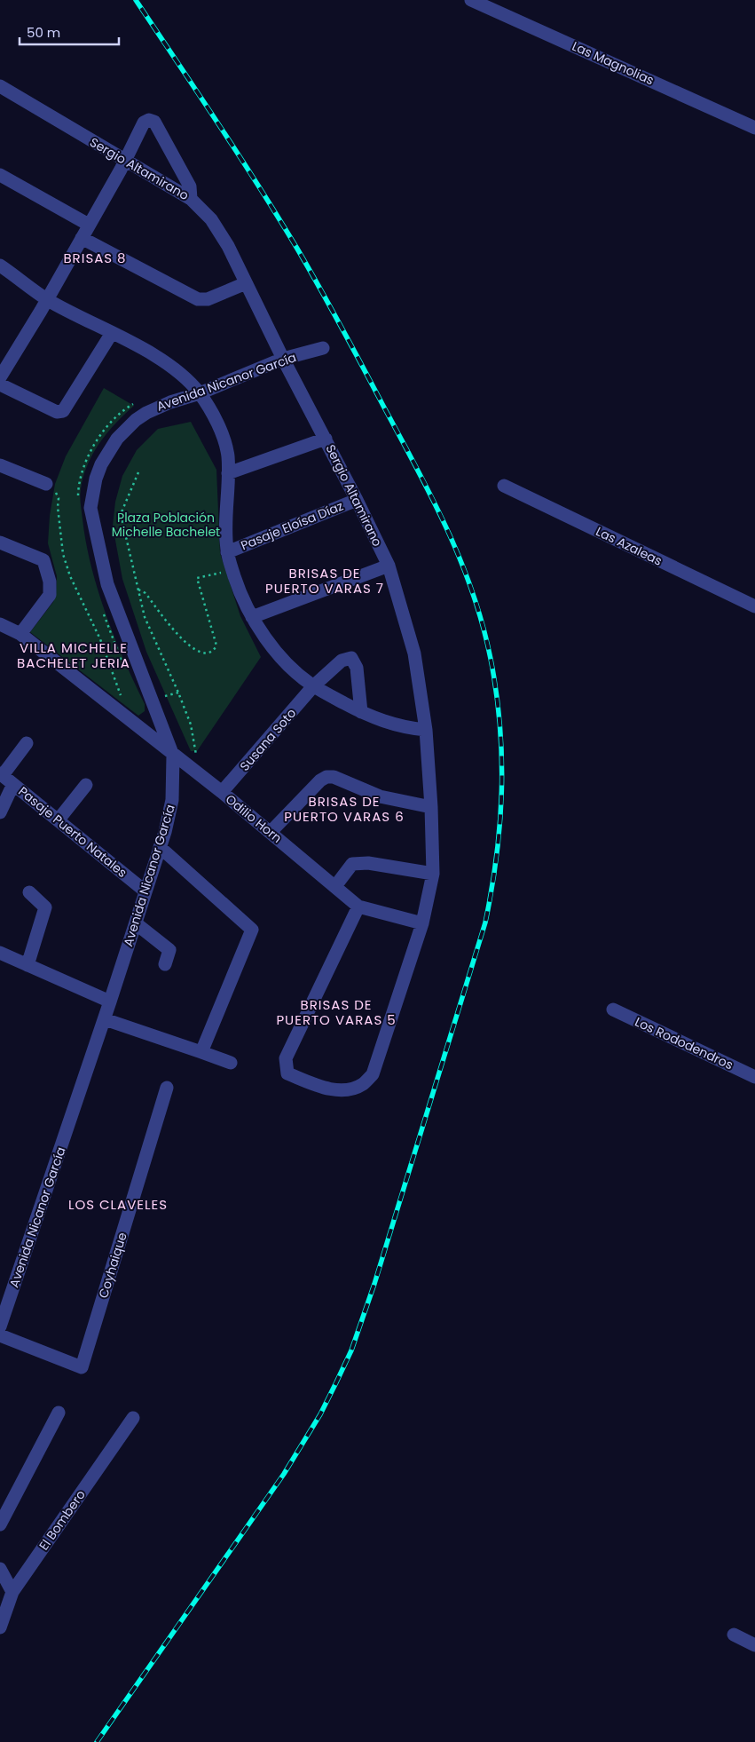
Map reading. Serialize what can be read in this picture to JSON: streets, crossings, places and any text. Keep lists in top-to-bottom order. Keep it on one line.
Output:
{"streets":{"street":["Las Magnolias","Sergio Altamirano","Avenida Nicanor García","Pasaje Eloísa Díaz","Las Azaleas","Susana Soto","Odilio Horn","Pasaje Puerto Natales","Los Rododendros","Coyhaique","El Bombero"]},"crossings":[["Sergio Altamirano","Avenida Nicanor García"],["Sergio Altamirano","Pasaje Eloísa Díaz"],["Sergio Altamirano","Odilio Horn"],["Avenida Nicanor García","Odilio Horn"],["Avenida Nicanor García","Pasaje Puerto Natales"],["Susana Soto","Odilio Horn"]],"districts":["BRISAS 8","BRISAS DE PUERTO VARAS 7","VILLA MICHELLE BACHELET JERIA","BRISAS DE PUERTO VARAS 6","BRISAS DE PUERTO VARAS 5","LOS CLAVELES"],"parks":["Plaza Población Michelle Bachelet"],"scale_bar":"50 m"}
